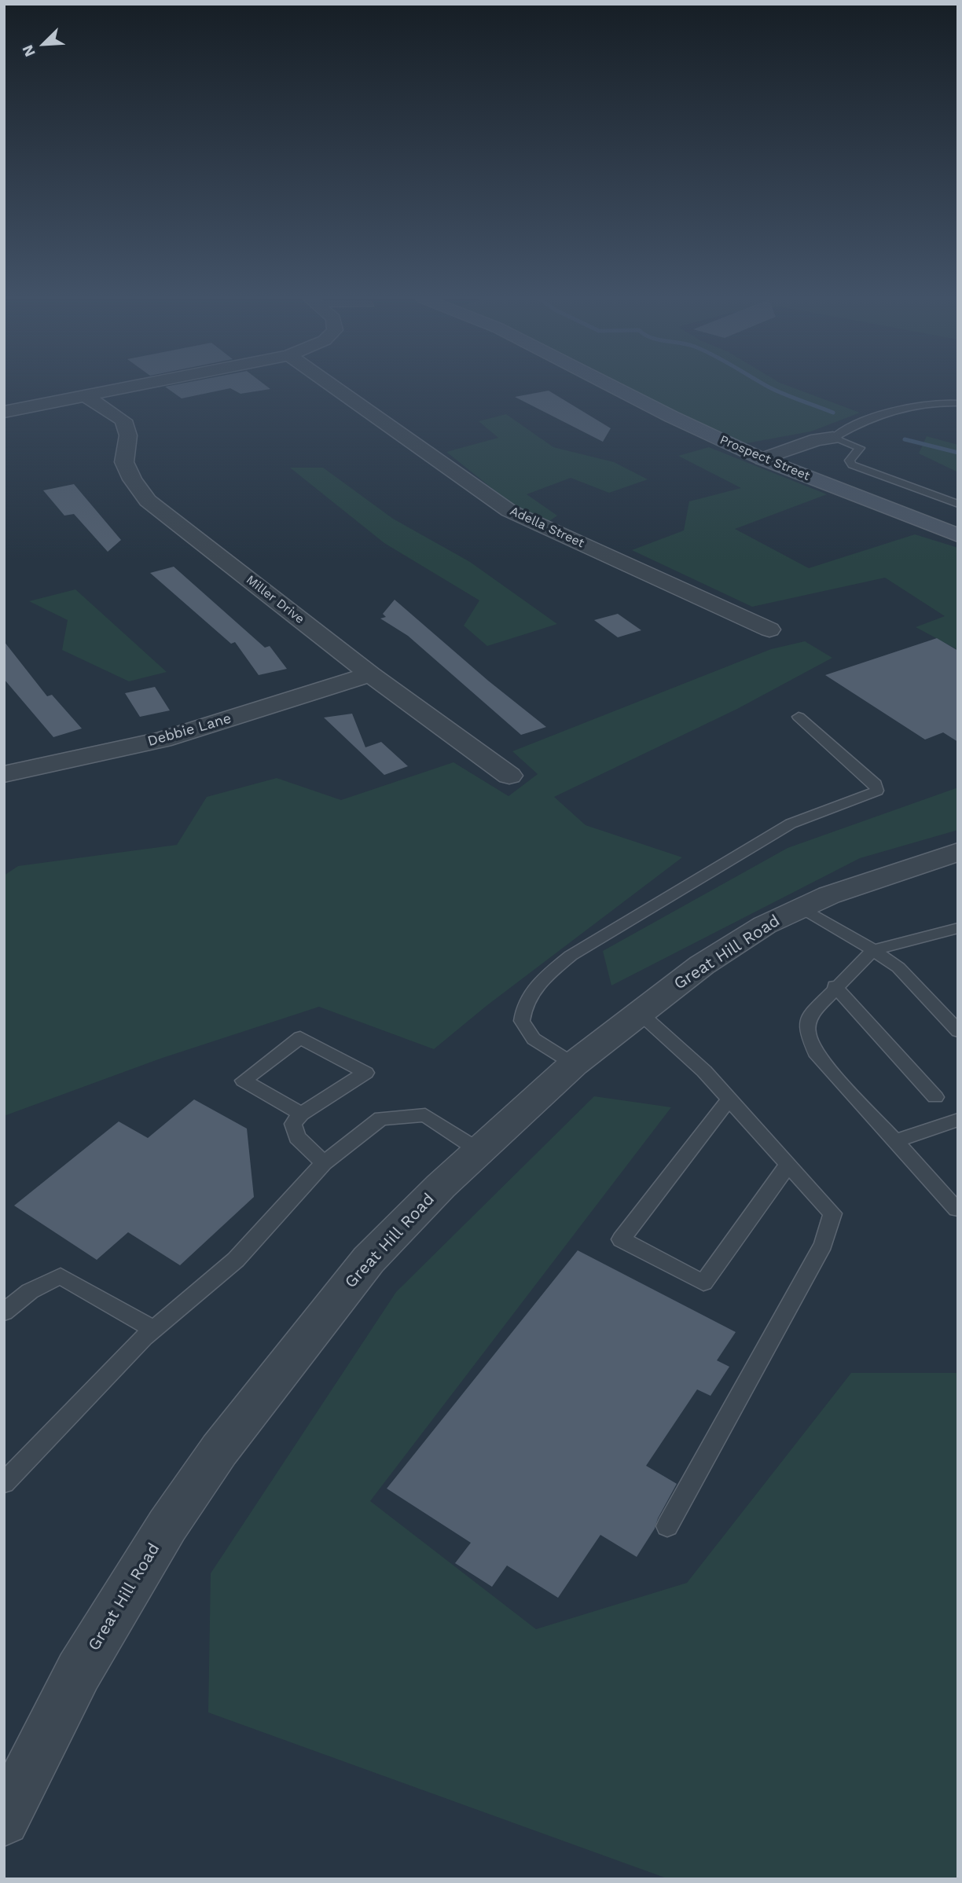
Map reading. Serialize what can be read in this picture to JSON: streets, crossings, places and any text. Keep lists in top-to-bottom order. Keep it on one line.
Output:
{"streets":{"main road":["Prospect Street"],"street":["Adella Street","Miller Drive","Debbie Lane","Great Hill Road"]},"crossings":[["Miller Drive","Debbie Lane"]],"north":"bottom left"}
